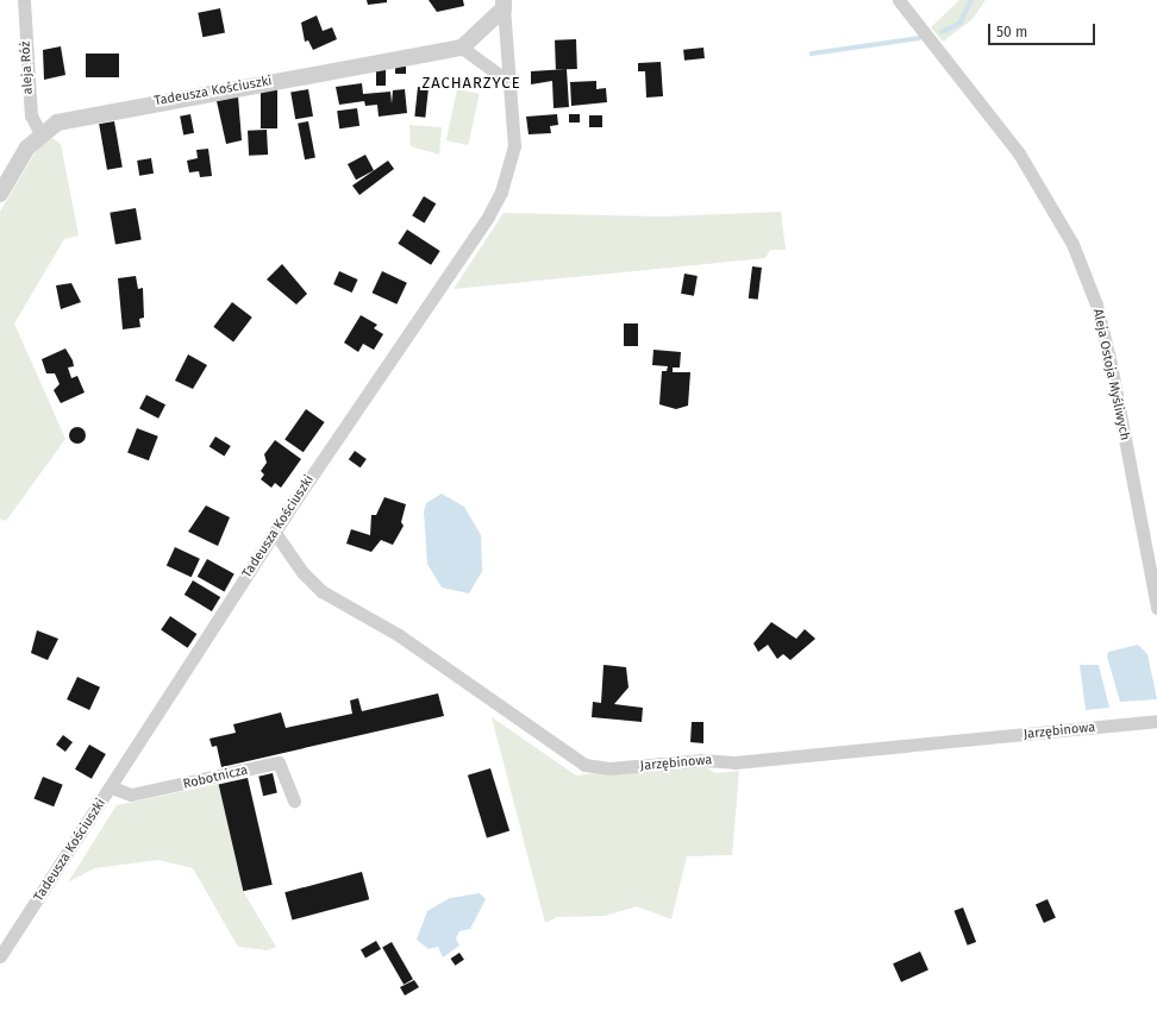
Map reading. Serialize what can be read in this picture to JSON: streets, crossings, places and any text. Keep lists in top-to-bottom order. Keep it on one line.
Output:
{"streets":{"street":["aleja Róż","Tadeusza Kościuszki","Aleja Ostoja Myśliwych","Jarzębinowa","Robotnicza"]},"crossings":[["aleja Róż","Tadeusza Kościuszki"],["Tadeusza Kościuszki","Jarzębinowa"],["Tadeusza Kościuszki","Robotnicza"]],"districts":["ZACHARZYCE"],"scale_bar":"50 m"}
